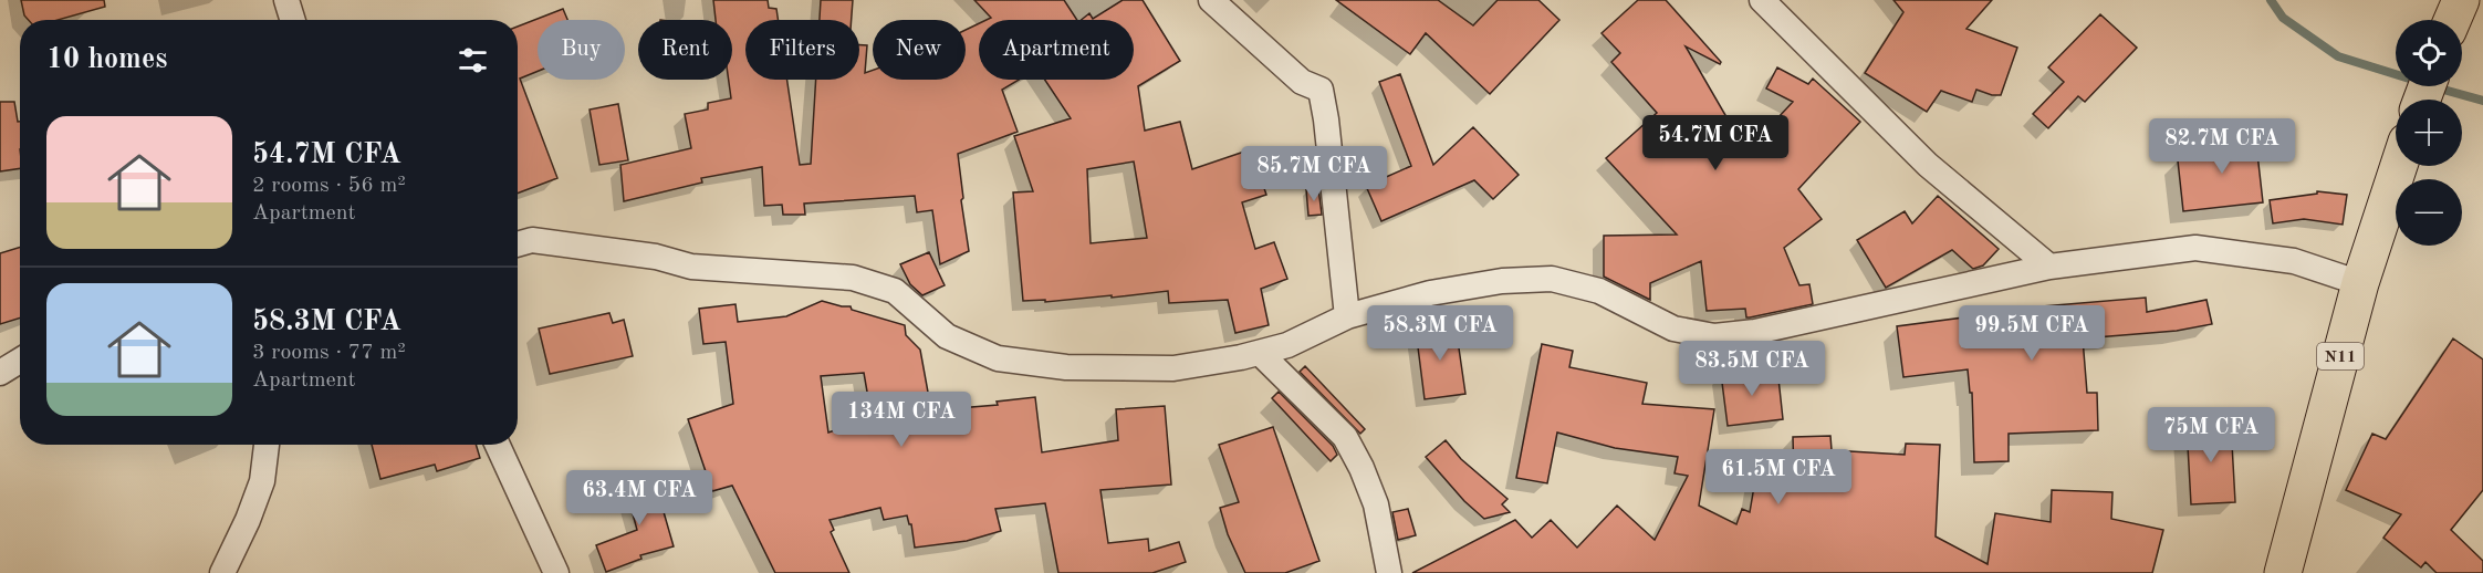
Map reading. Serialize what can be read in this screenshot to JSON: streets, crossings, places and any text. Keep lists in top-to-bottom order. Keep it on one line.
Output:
{"streets":{"highway":["N11"]},"page":{"map_buttons":["+","−"],"chip":["Buy","Rent","Filters","New","Apartment"],"heading":"10 homes","list":[{"name":"54.7M CFA","note":"2 rooms · 56 m² · Apartment"},{"name":"58.3M CFA","note":"3 rooms · 77 m² · Apartment"}],"price":["54.7M CFA","82.7M CFA","85.7M CFA","58.3M CFA","99.5M CFA","83.5M CFA","134M CFA","75M CFA","61.5M CFA","63.4M CFA"]}}
